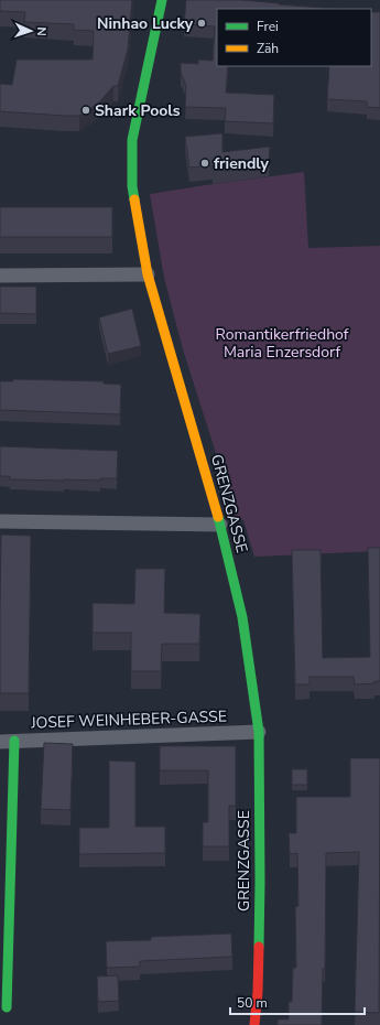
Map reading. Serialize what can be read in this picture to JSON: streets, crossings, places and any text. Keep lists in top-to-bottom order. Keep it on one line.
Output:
{"streets":{"street":["GRENZGASSE","JOSEF WEINHEBER-GASSE"]},"crossings":[["GRENZGASSE","JOSEF WEINHEBER-GASSE"]],"parks":["Romantikerfriedhof Maria Enzersdorf"],"places":["Ninhao Lucky","Shark Pools","friendly"],"legend":["Frei","Zäh"],"scale_bar":"50 m","north":"right"}
